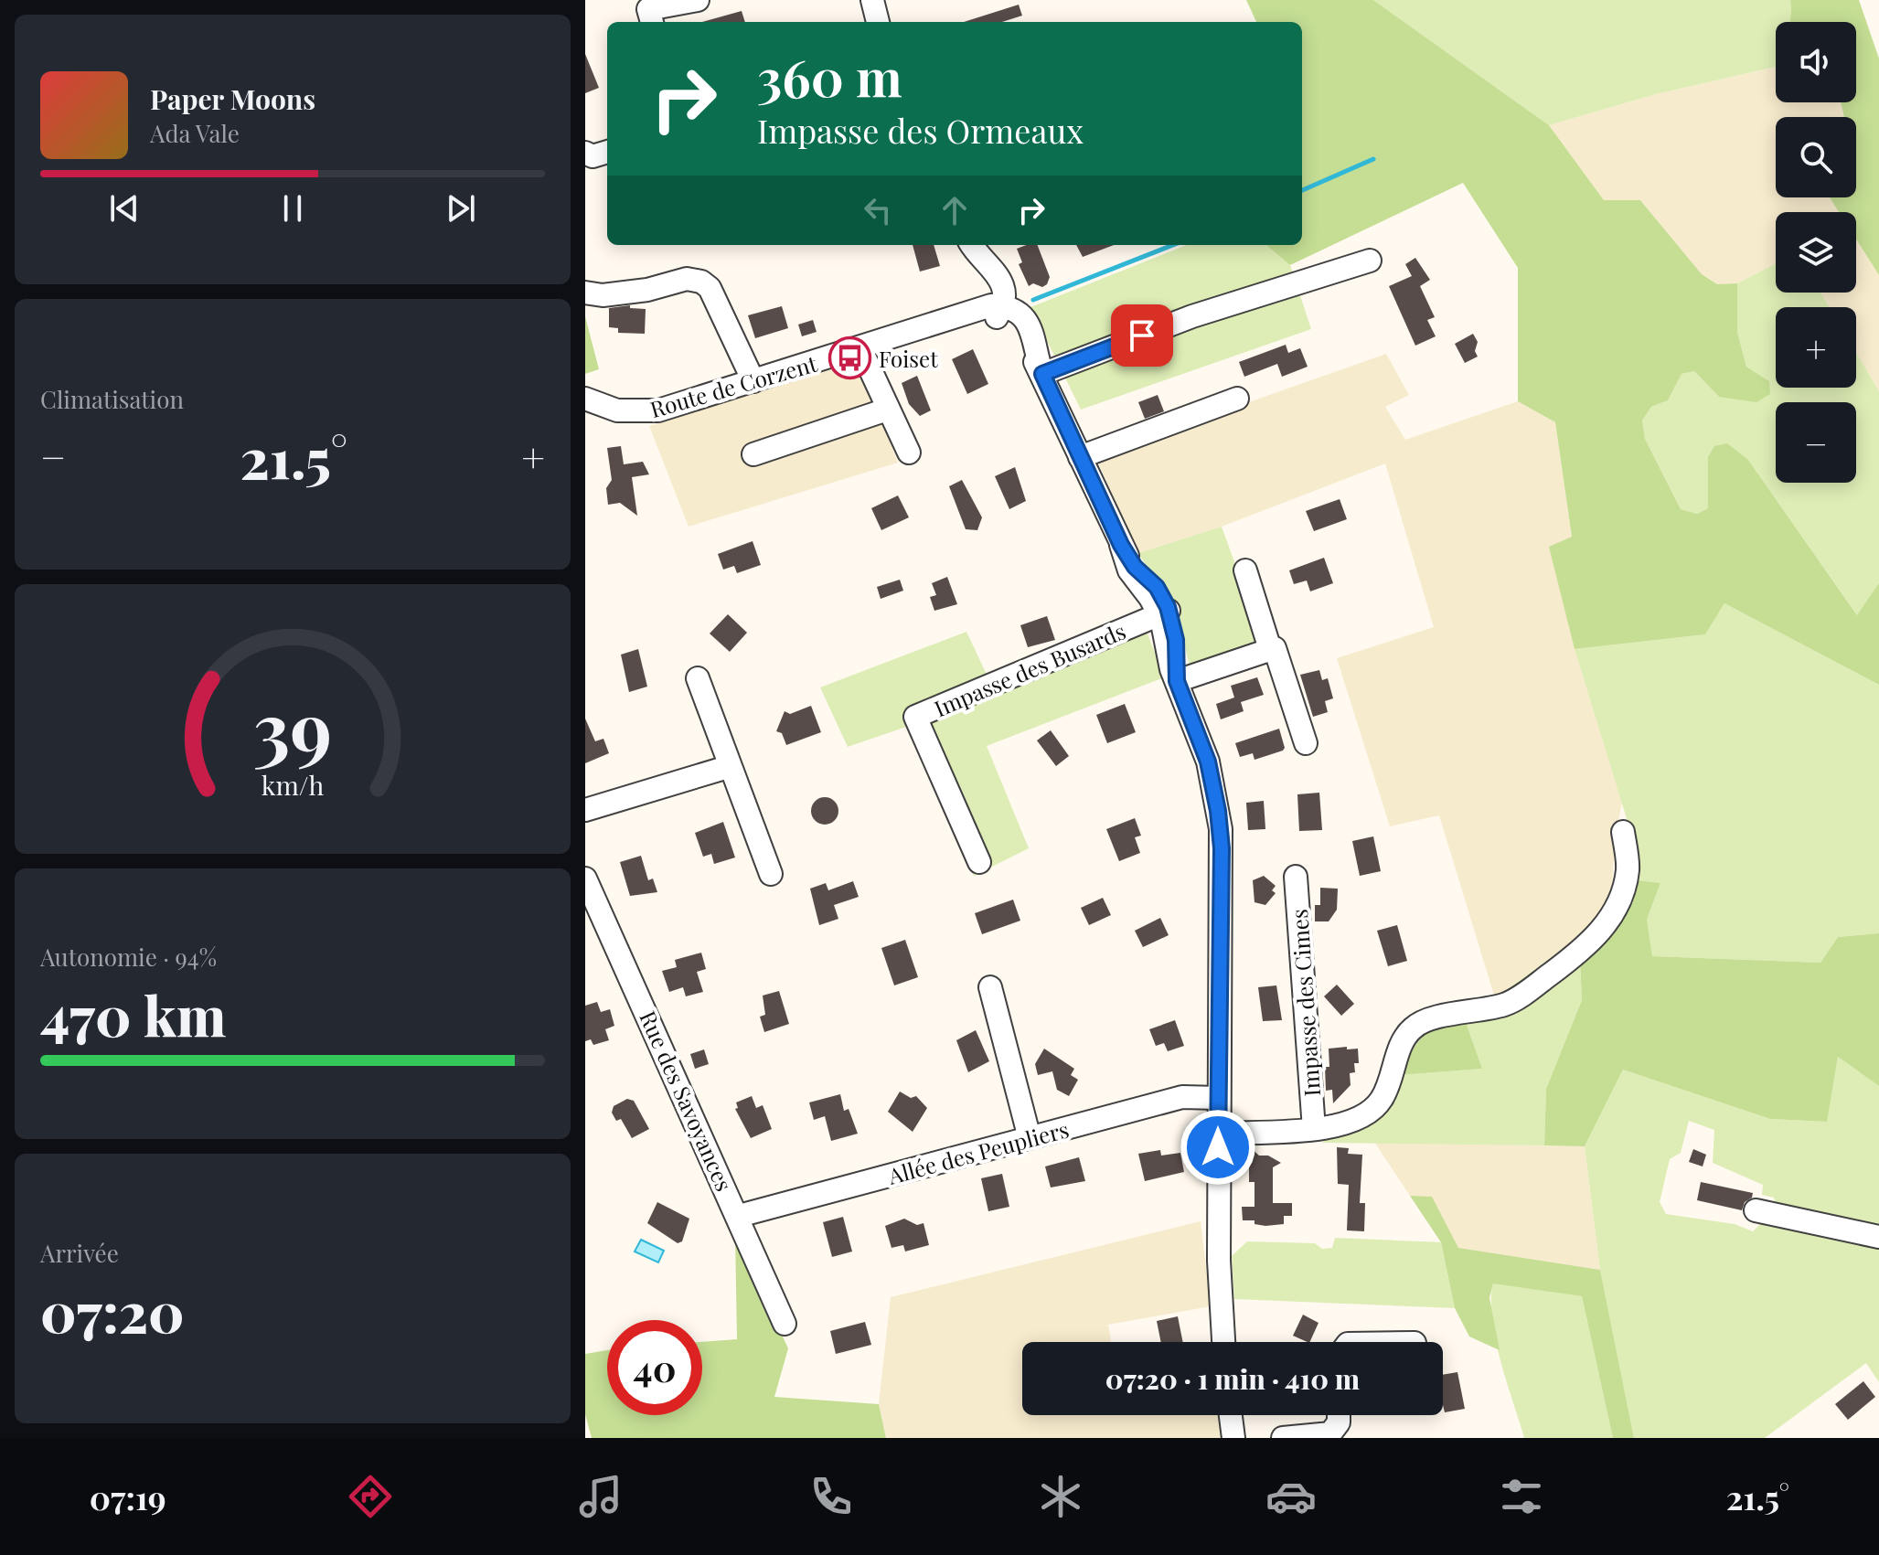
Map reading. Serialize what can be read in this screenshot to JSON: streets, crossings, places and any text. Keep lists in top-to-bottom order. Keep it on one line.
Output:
{"streets":{"street":["Route de Corzent","Impasse des Busards","Impasse des Cimes","Rue des Savoyances","Allée des Peupliers"]},"crossings":[["Rue des Savoyances","Allée des Peupliers"]],"places":{"bus stop":["Foiset"]},"page":{"map_buttons":["+","−"],"turn":["360 m","Impasse des Ormeaux"],"song":["Paper Moons","Ada Vale"],"tile":["Climatisation",["Autonomie · 94%","470 km"],["Arrivée","07:20"]],"heat":["−","21.5°","+"],"limit":"40","trip":"07:20 · 1 min · 410 m","tabs":["07:19","21.5°"],"gauge":["39","km/h"]}}
